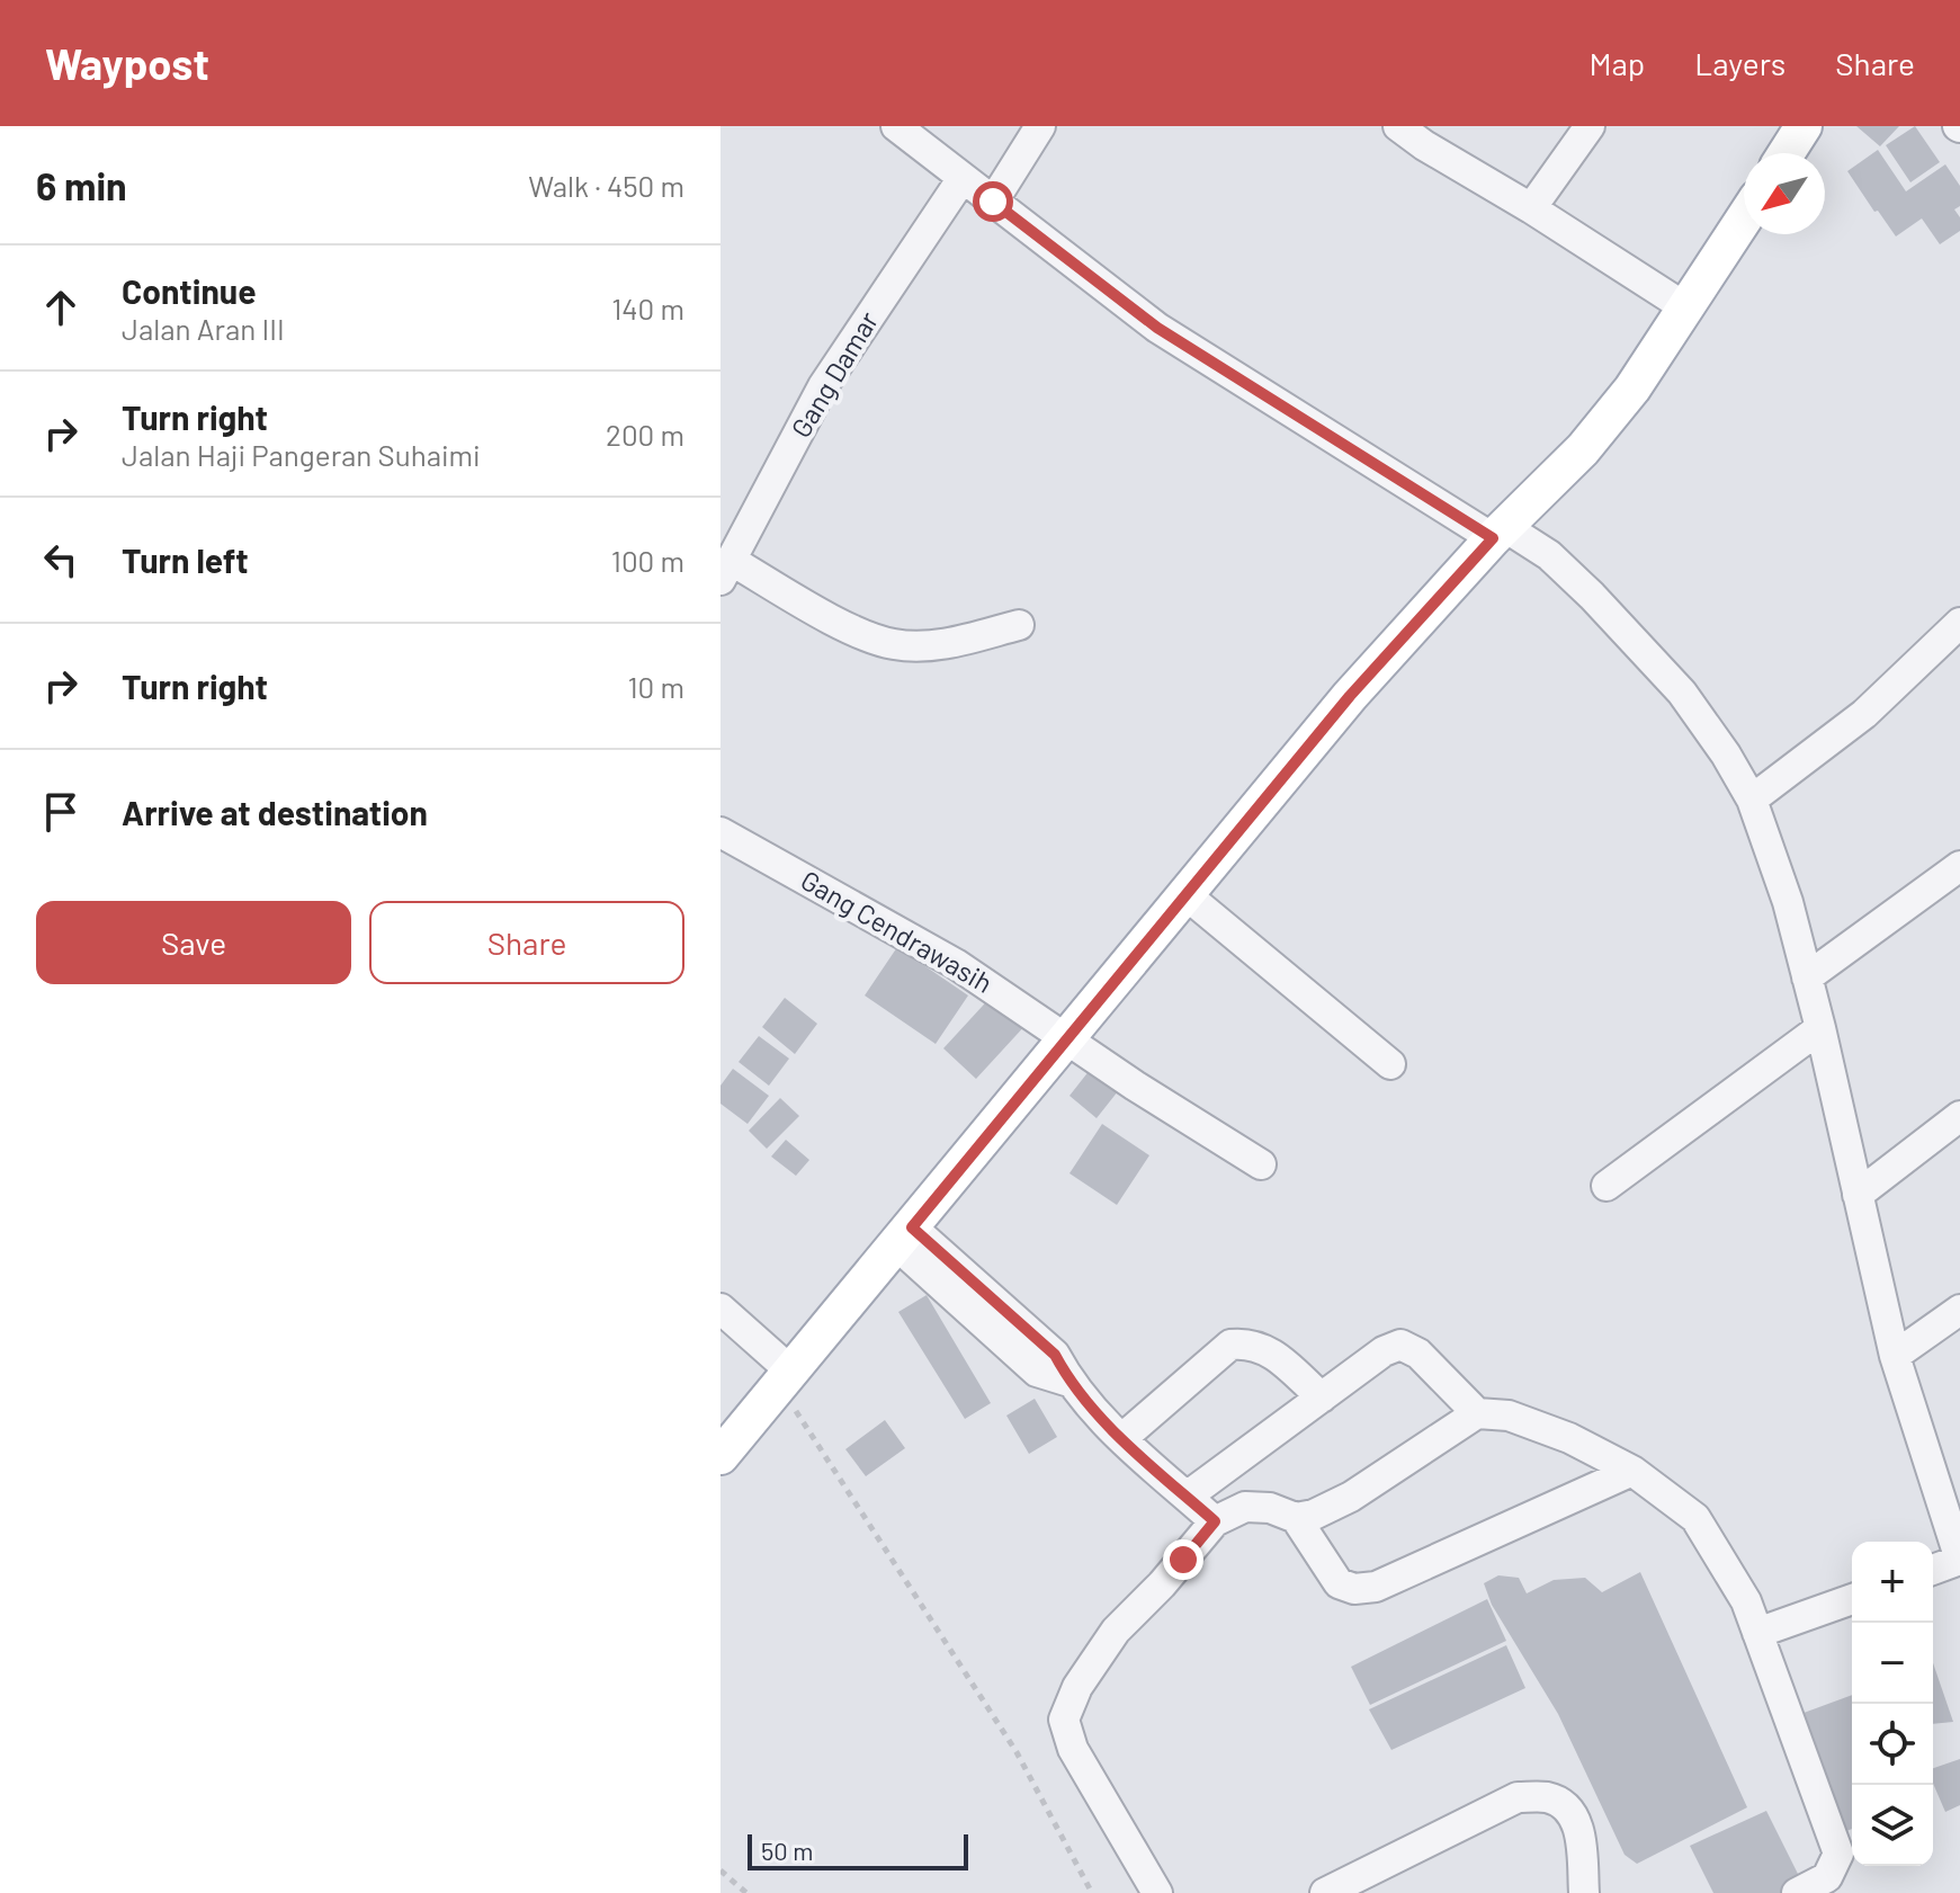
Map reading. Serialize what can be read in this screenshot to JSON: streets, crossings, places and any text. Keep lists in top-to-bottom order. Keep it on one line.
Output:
{"streets":{"street":["Gang Damar","Gang Cendrawasih"]},"scale_bar":"50 m","north":"bottom left","page":{"header":"Waypost","nav":["Map","Layers","Share"],"heading":["6 min","Walk · 450 m"],"list":[["Continue","Jalan Aran III","140 m"],["Turn right","Jalan Haji Pangeran Suhaimi","200 m"],["Turn left","100 m"],["Turn right","10 m"],"Arrive at destination"],"buttons":["Save","Share"],"map_buttons":["+","−"],"scale":"50 m"}}
